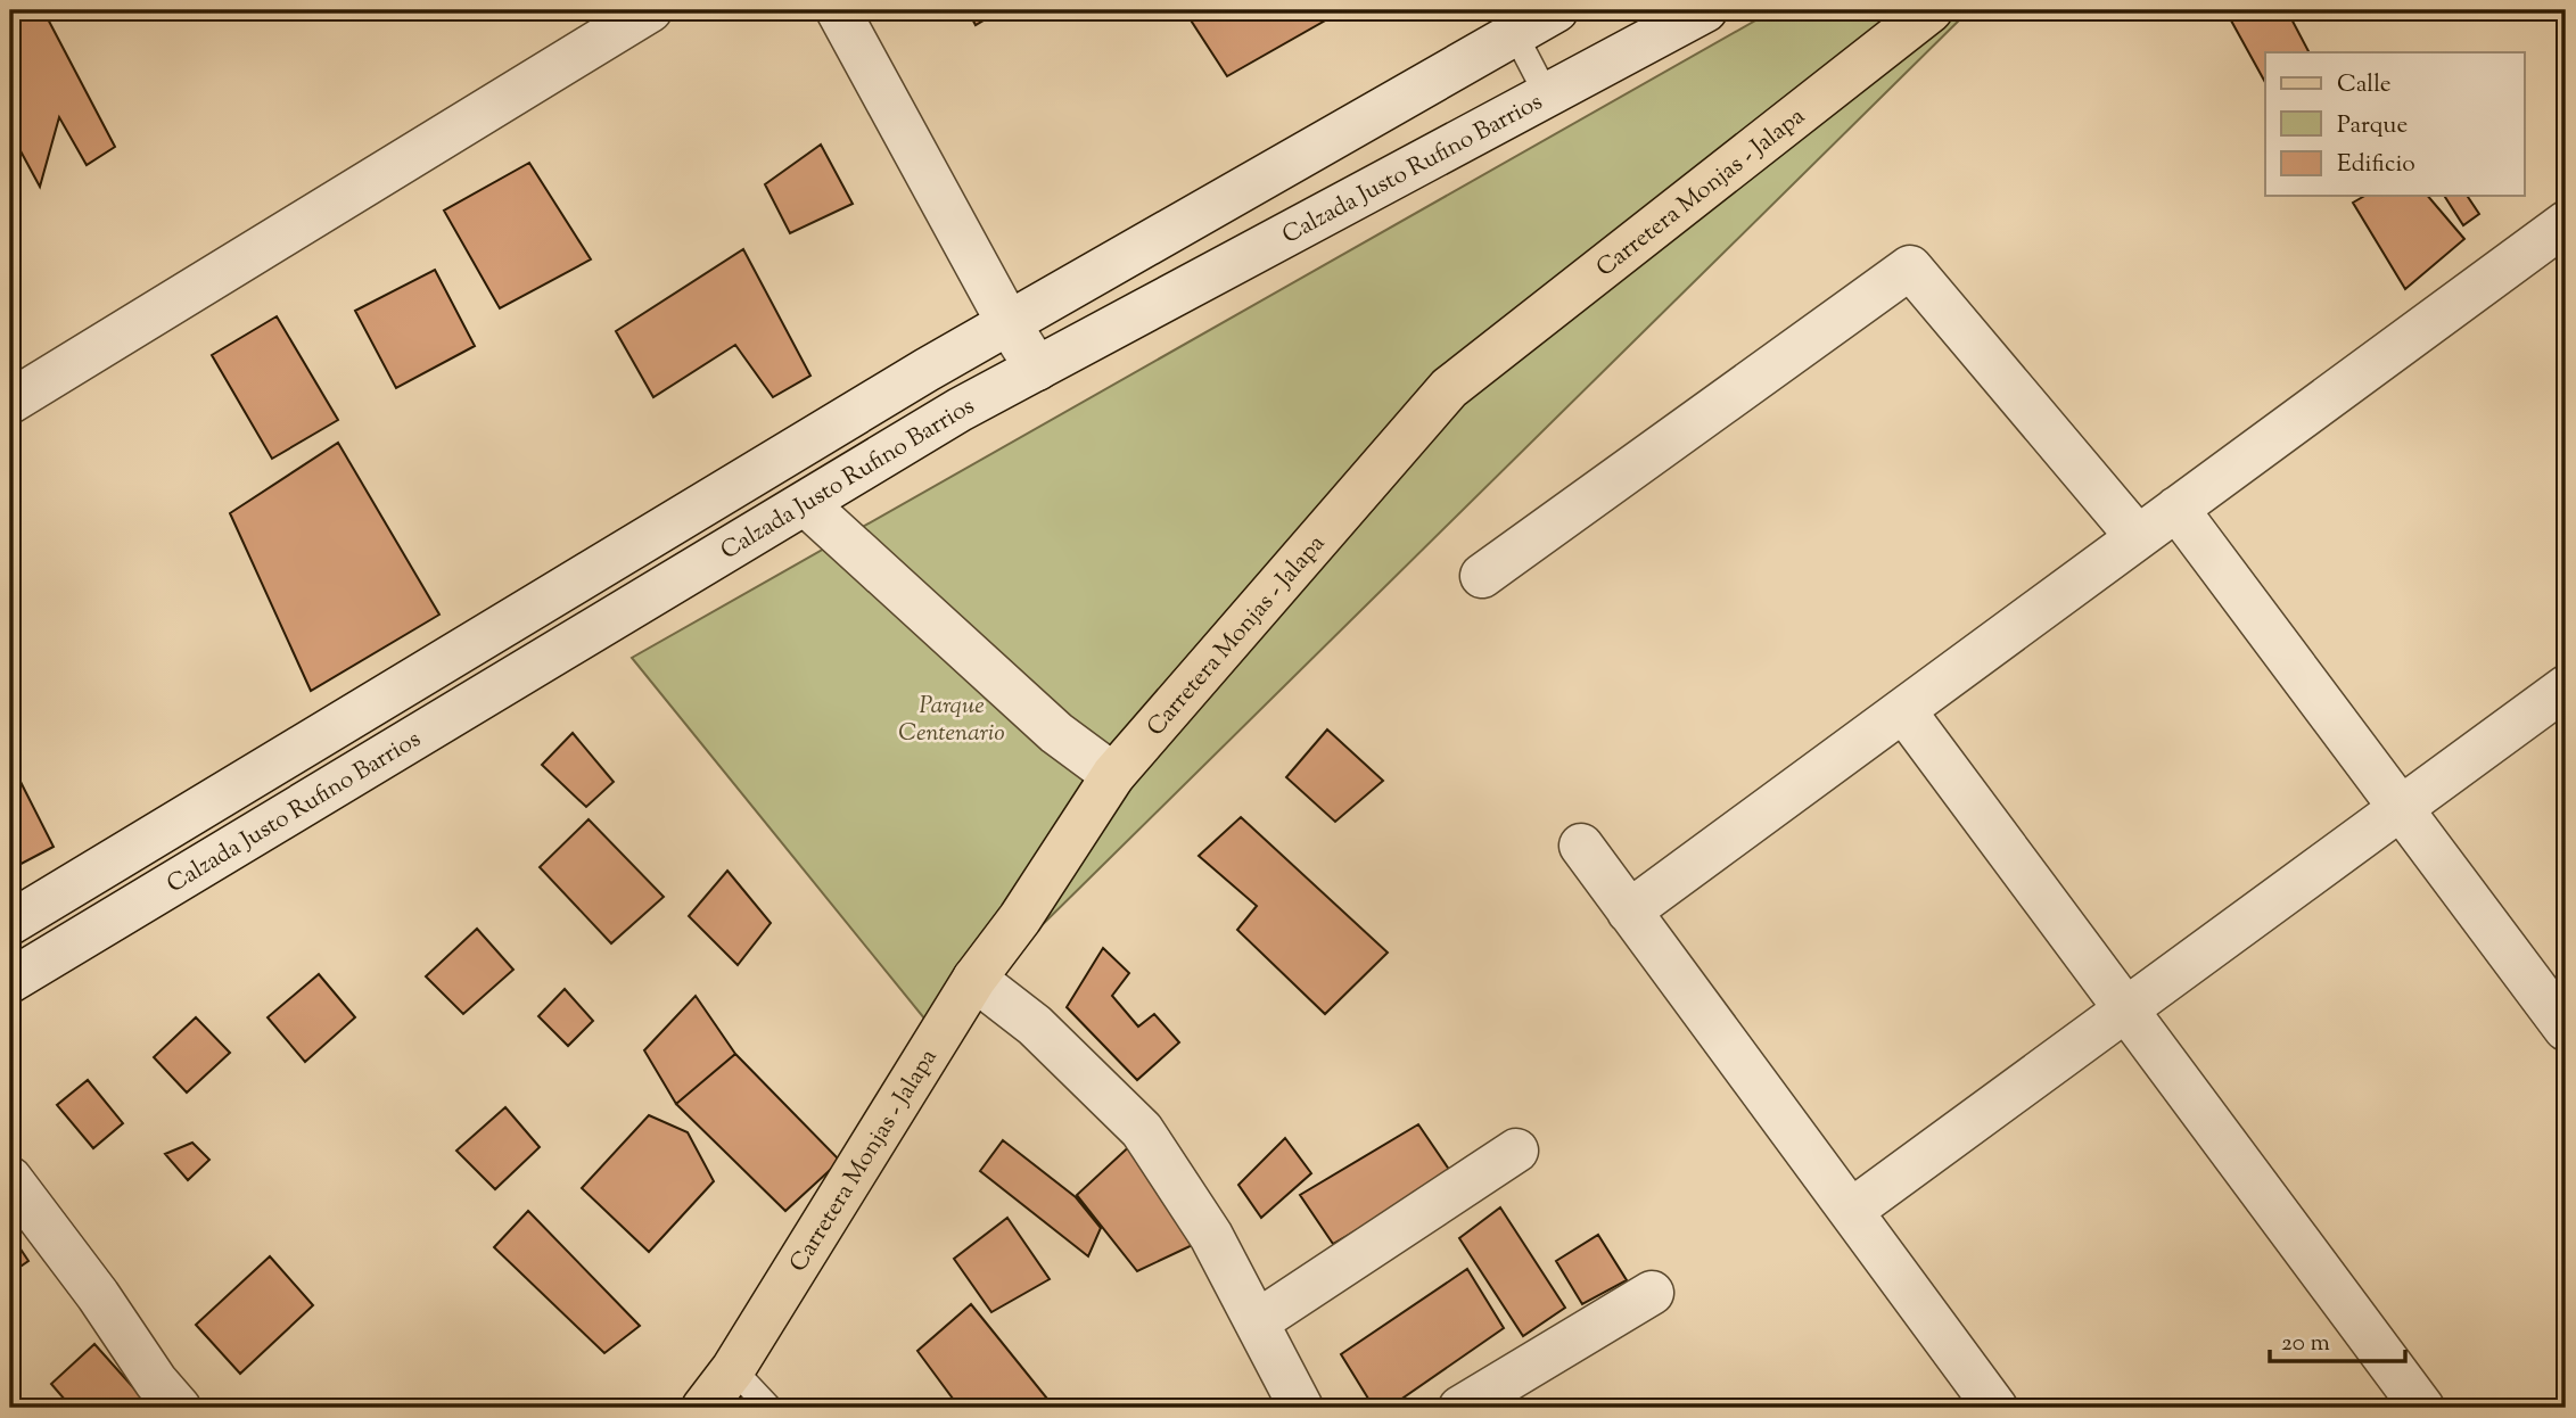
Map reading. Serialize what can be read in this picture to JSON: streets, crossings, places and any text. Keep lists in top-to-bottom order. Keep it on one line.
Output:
{"streets":{"main road":["Carretera Monjas - Jalapa"],"street":["Calzada Justo Rufino Barrios"]},"parks":["Parque Centenario"],"legend":["Calle","Parque","Edificio"],"scale_bar":"20 m"}
